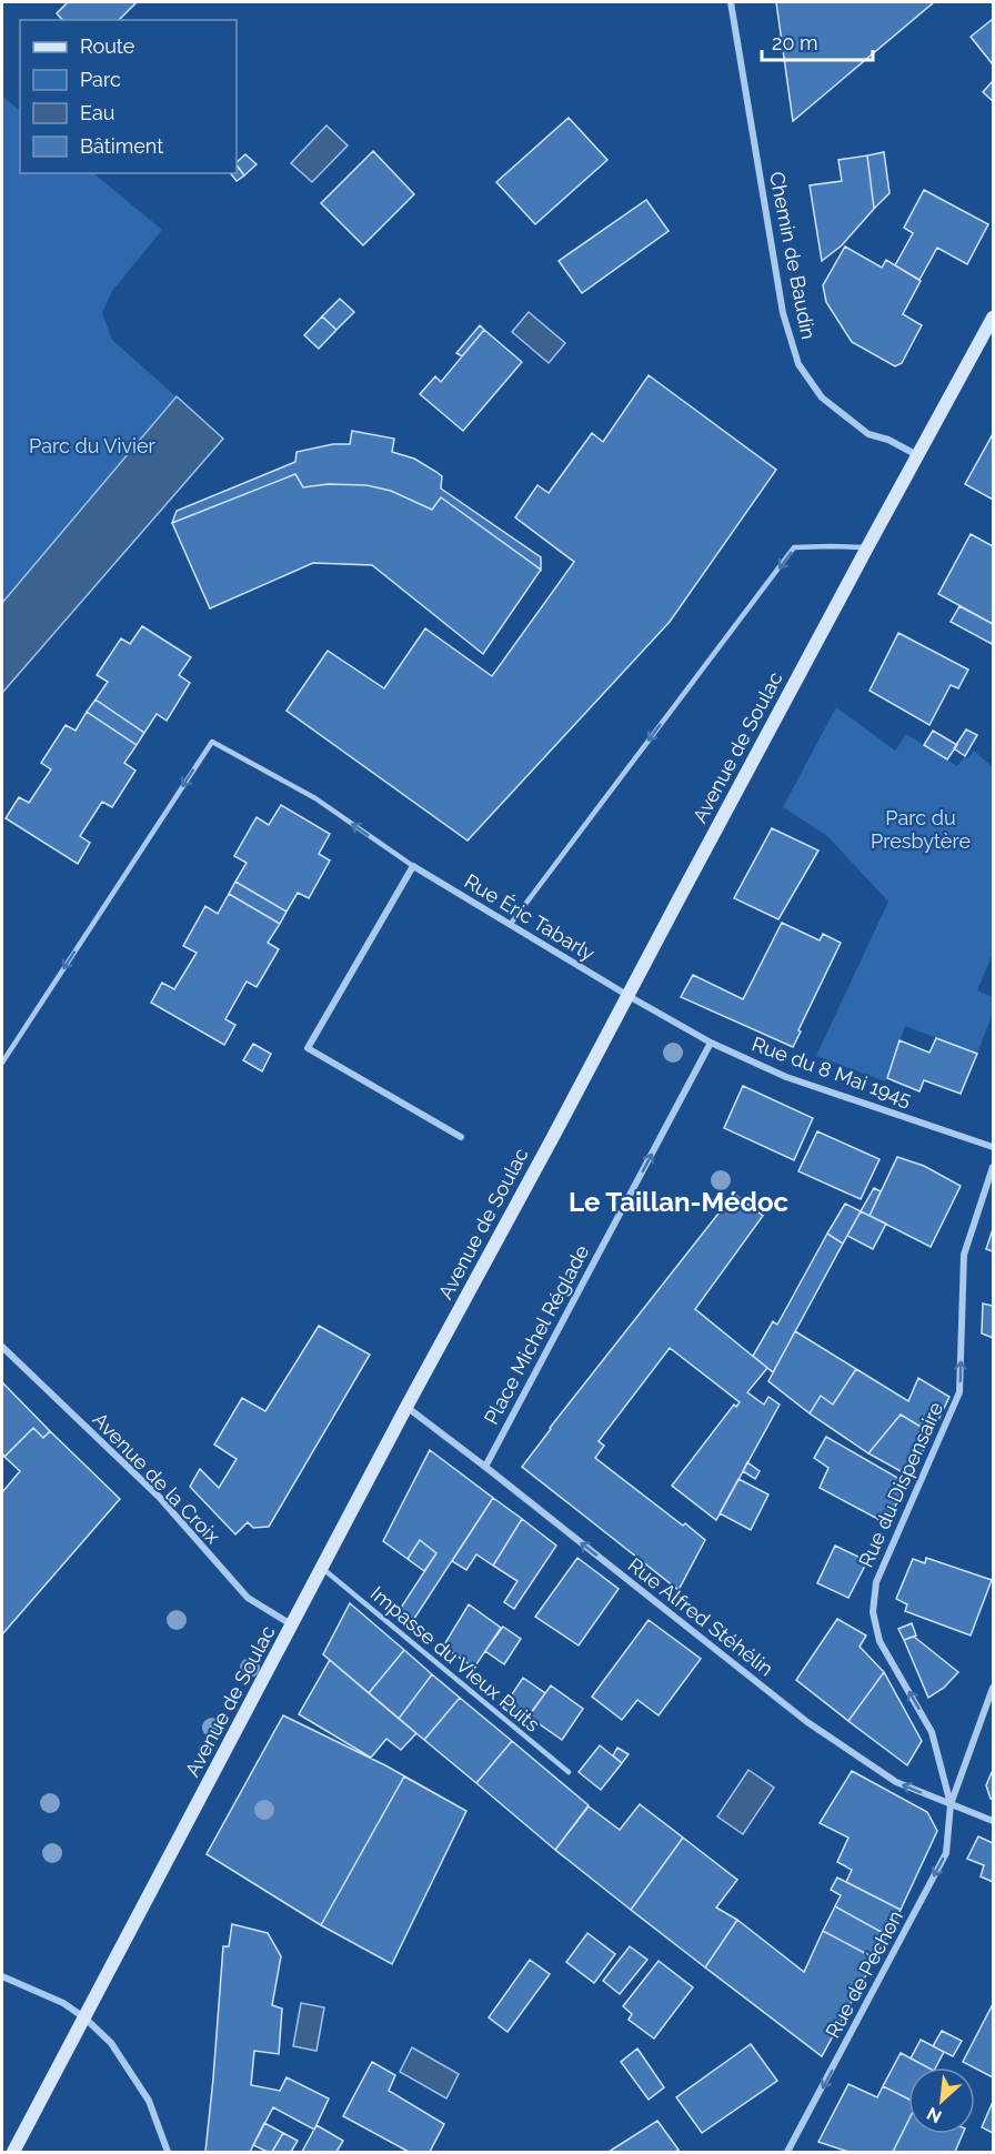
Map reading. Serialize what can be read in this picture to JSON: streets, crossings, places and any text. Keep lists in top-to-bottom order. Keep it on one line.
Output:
{"streets":{"main road":["Avenue de Soulac"],"street":["Chemin de Baudin","Rue Éric Tabarly","Rue du 8 Mai 1945","Place Michel Réglade","Avenue de la Croix","Rue du Dispensaire","Rue Alfred Stéhélin","Rue de Péchon"],"lane":["Impasse du Vieux Puits"]},"crossings":[["Chemin de Baudin","Avenue de Soulac"],["Avenue de Soulac","Rue Éric Tabarly"],["Avenue de Soulac","Rue du 8 Mai 1945"],["Avenue de Soulac","Avenue de la Croix"],["Avenue de Soulac","Rue Alfred Stéhélin"],["Avenue de Soulac","Impasse du Vieux Puits"],["Rue Éric Tabarly","Rue du 8 Mai 1945"],["Rue du 8 Mai 1945","Place Michel Réglade"],["Place Michel Réglade","Rue Alfred Stéhélin"],["Rue du Dispensaire","Rue Alfred Stéhélin"],["Rue du Dispensaire","Rue de Péchon"],["Rue Alfred Stéhélin","Rue de Péchon"]],"one_way":["Place Michel Réglade","Rue du Dispensaire","Rue Alfred Stéhélin","Rue de Péchon"],"districts":["Le Taillan-Médoc"],"parks":["Parc du Vivier","Parc du Presbytère"],"legend":["Route","Parc","Eau","Bâtiment"],"scale_bar":"20 m","north":"bottom left"}
